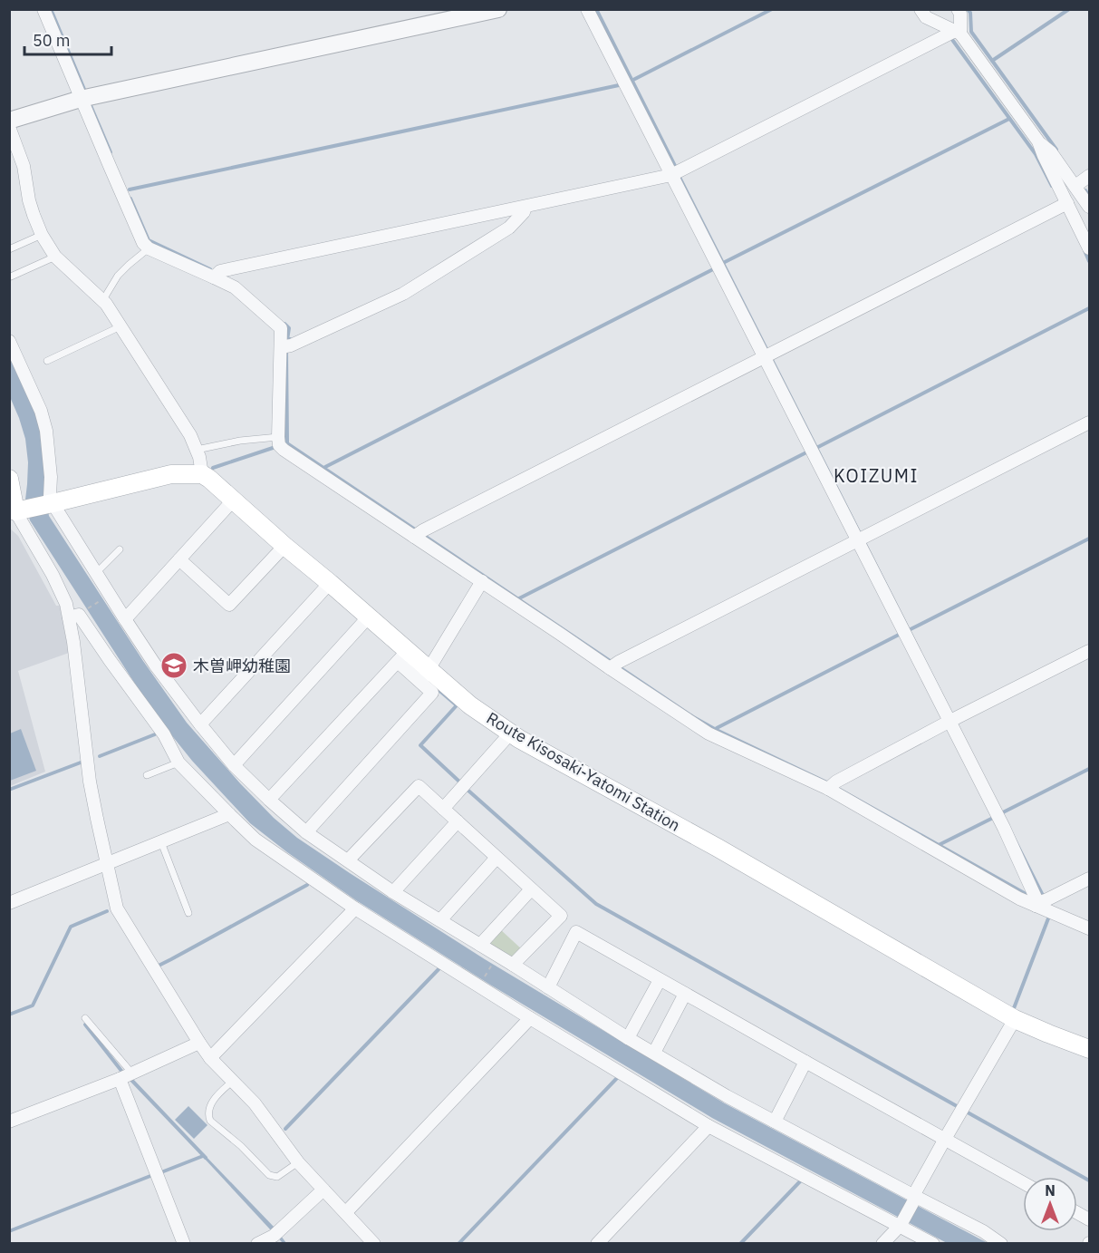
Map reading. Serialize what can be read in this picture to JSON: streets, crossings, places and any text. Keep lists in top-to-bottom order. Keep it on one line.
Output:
{"streets":{"main road":["Route Kisosaki-Yatomi Station"]},"districts":["KOIZUMI"],"places":{"school or university":["木曽岬幼稚園"]},"scale_bar":"50 m","north":"top"}
